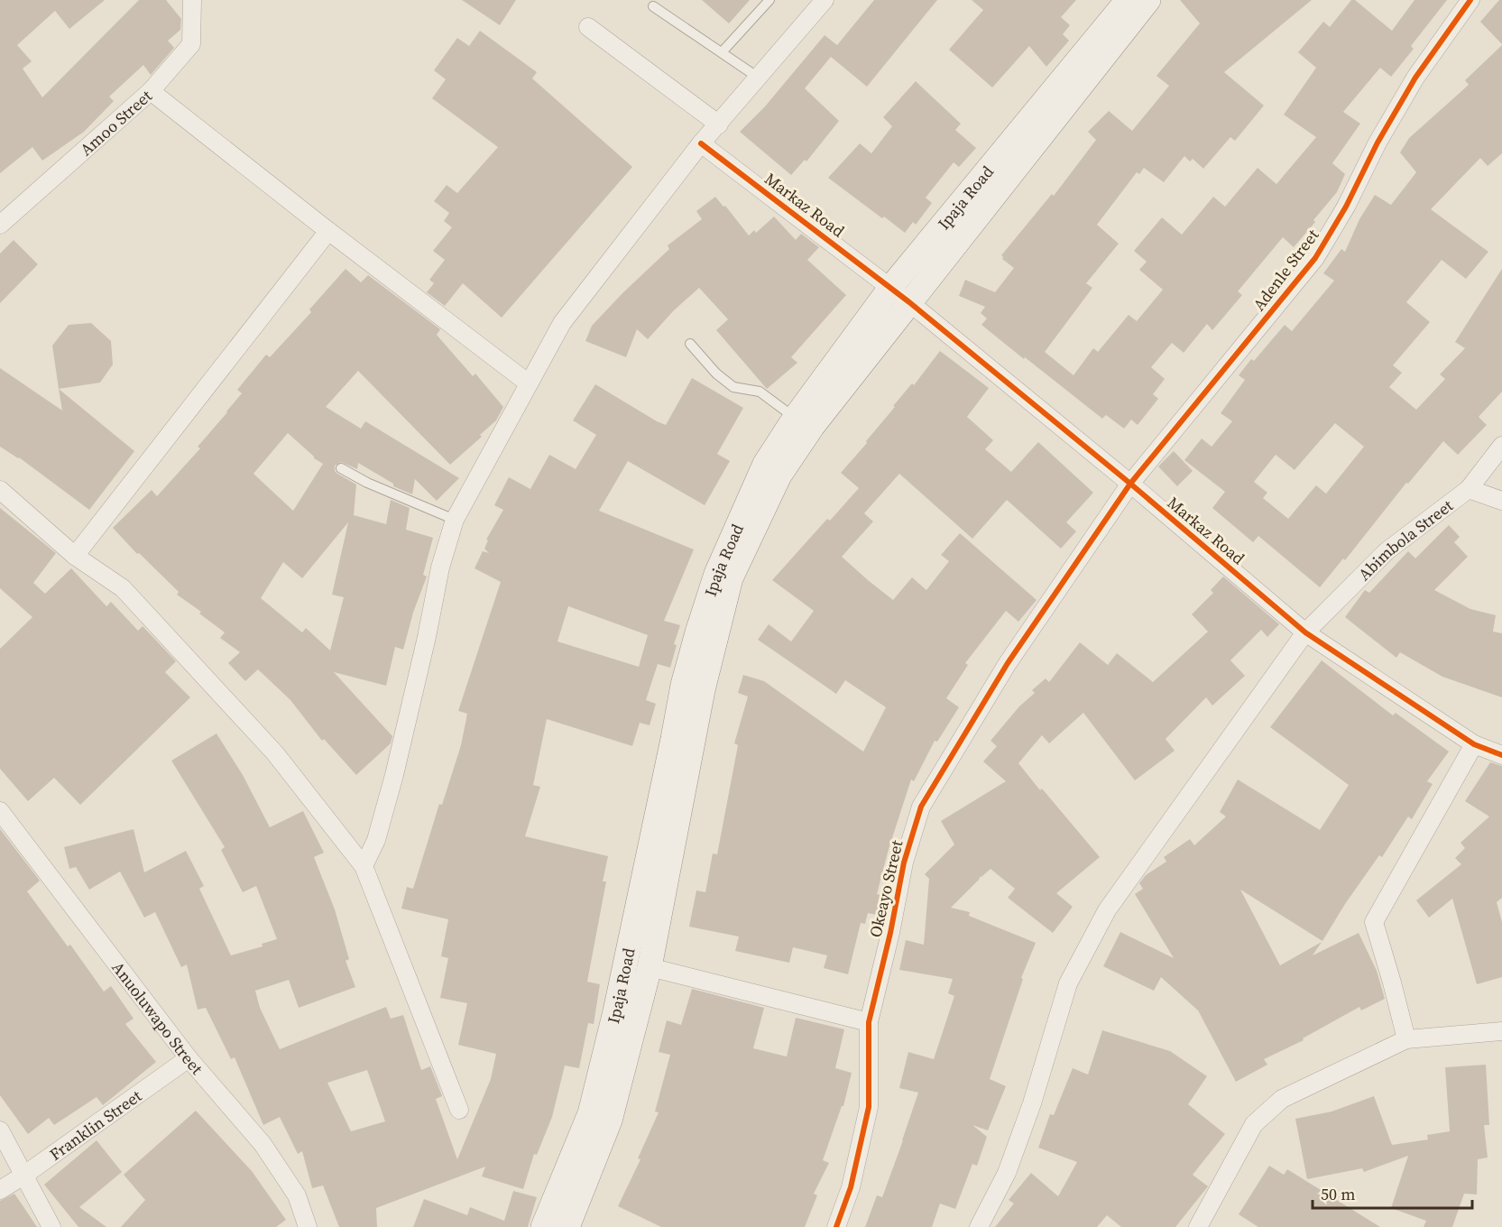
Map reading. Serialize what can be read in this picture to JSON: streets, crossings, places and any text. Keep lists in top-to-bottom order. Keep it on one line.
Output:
{"streets":{"main road":["Ipaja Road"],"street":["Amoo Street","Markaz Road","Adenle Street","Abimbola Street","Okeayo Street","Anuoluwapo Street","Franklin Street"]},"crossings":[["Ipaja Road","Markaz Road"],["Markaz Road","Adenle Street"],["Markaz Road","Abimbola Street"],["Markaz Road","Okeayo Street"],["Adenle Street","Okeayo Street"],["Anuoluwapo Street","Franklin Street"]],"scale_bar":"50 m"}
